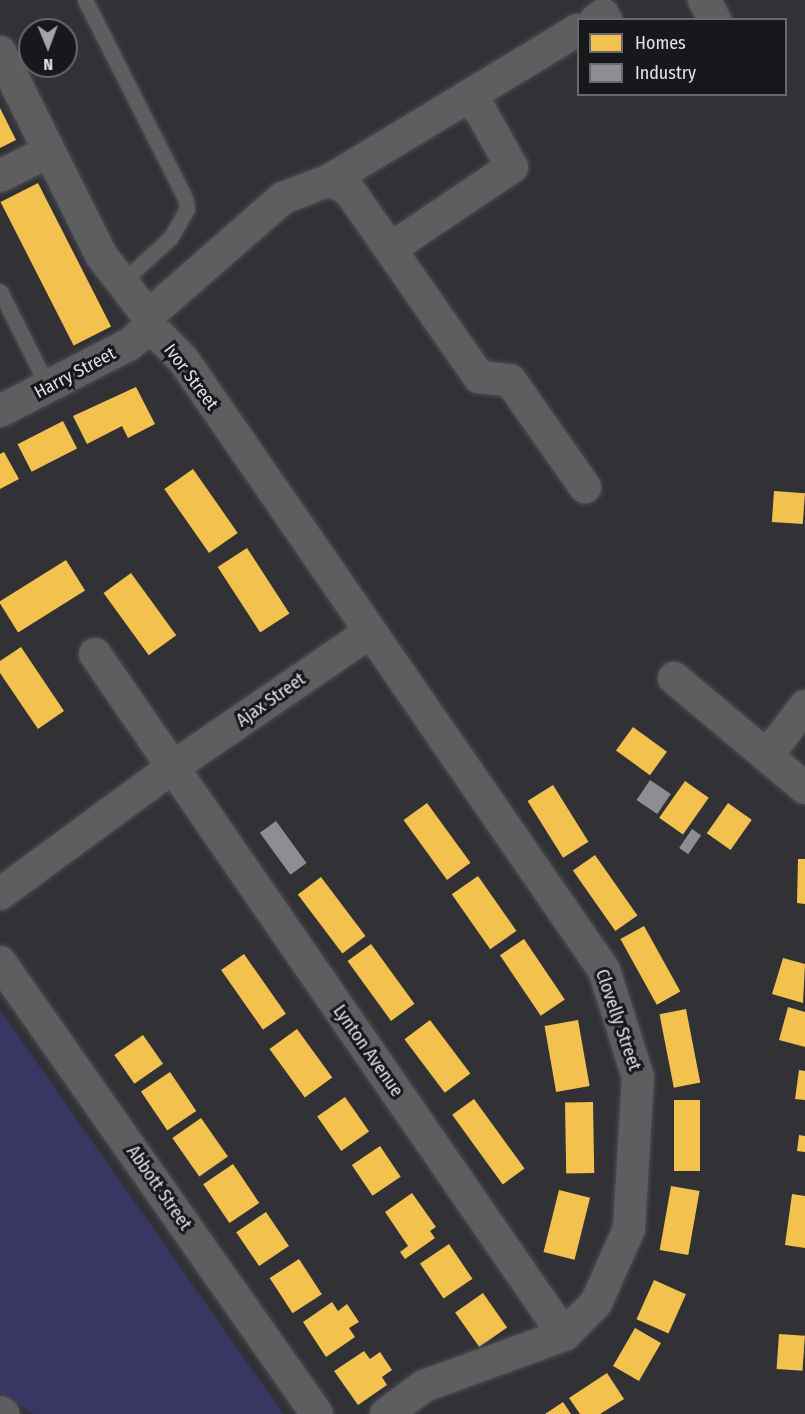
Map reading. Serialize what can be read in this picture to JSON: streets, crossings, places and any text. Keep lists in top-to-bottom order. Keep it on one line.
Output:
{"streets":{"street":["Harry Street","Ivor Street","Ajax Street","Clovelly Street","Lynton Avenue","Abbott Street"]},"crossings":[["Harry Street","Ivor Street"],["Ivor Street","Ajax Street"],["Ivor Street","Clovelly Street"],["Ajax Street","Clovelly Street"],["Ajax Street","Lynton Avenue"],["Clovelly Street","Lynton Avenue"]],"legend":["Homes","Industry"],"north":"bottom"}
